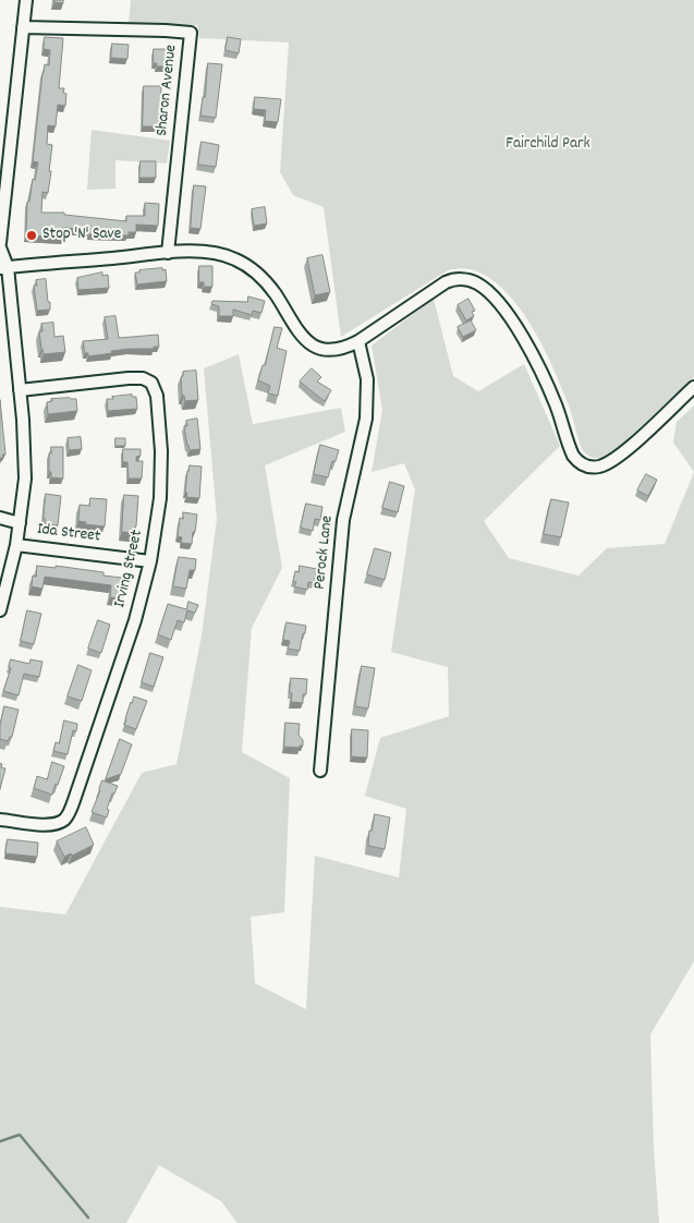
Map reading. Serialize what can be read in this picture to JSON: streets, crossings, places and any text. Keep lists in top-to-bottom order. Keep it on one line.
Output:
{"streets":{"street":["Sharon Avenue","Ida Street","Perock Lane","Irving Street"]},"crossings":[["Ida Street","Irving Street"]],"parks":["Fairchild Park"],"places":["Stop 'N' Save"]}
